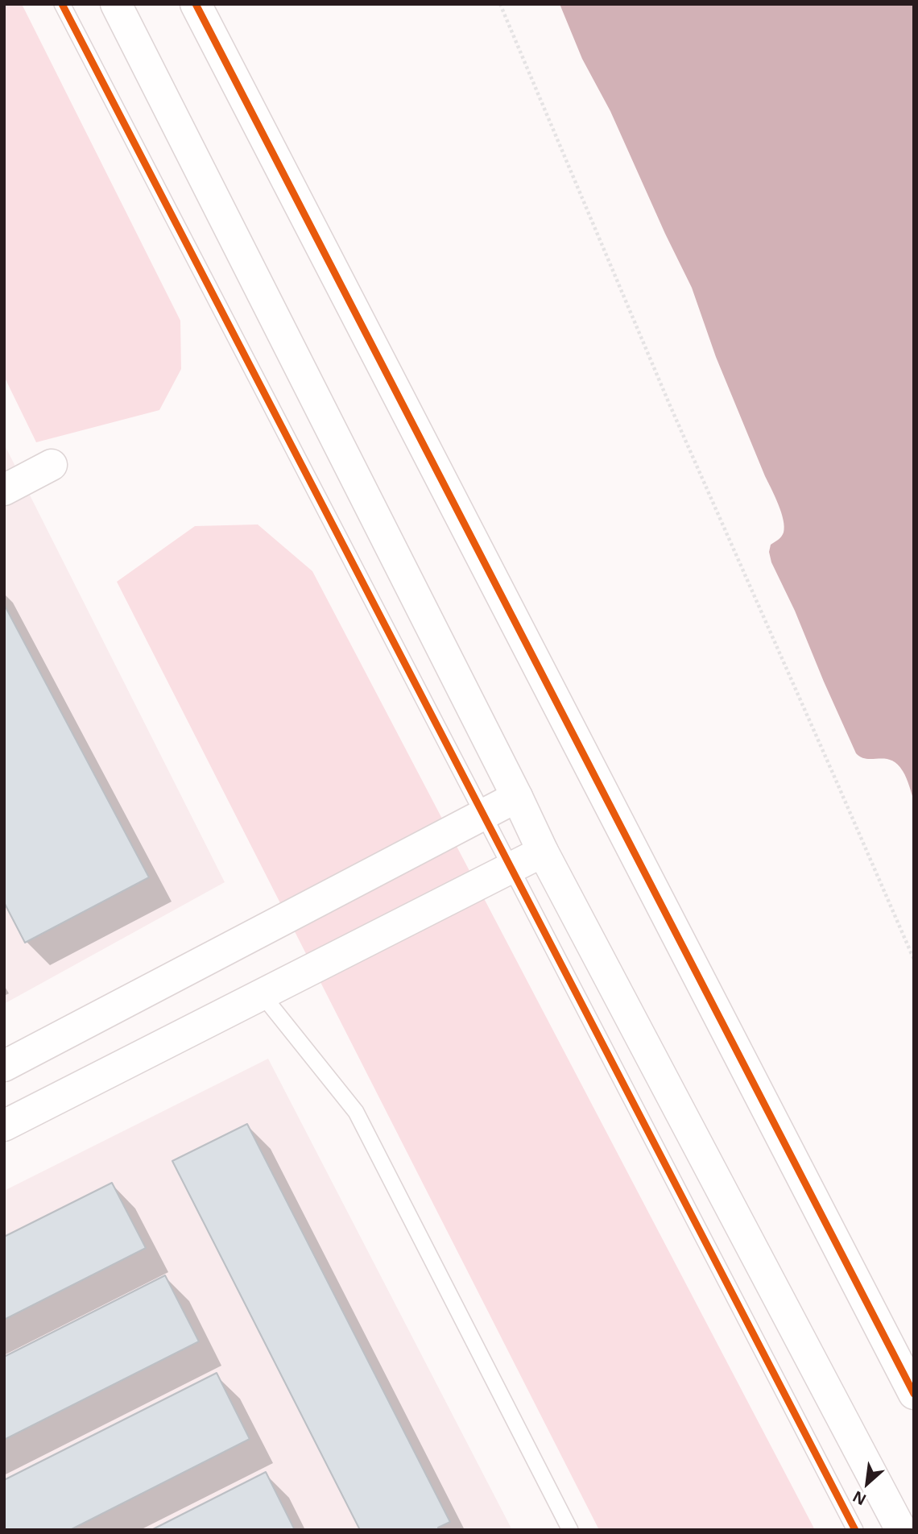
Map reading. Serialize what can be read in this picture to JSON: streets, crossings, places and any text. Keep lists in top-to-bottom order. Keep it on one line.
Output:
{"north":"bottom left"}
